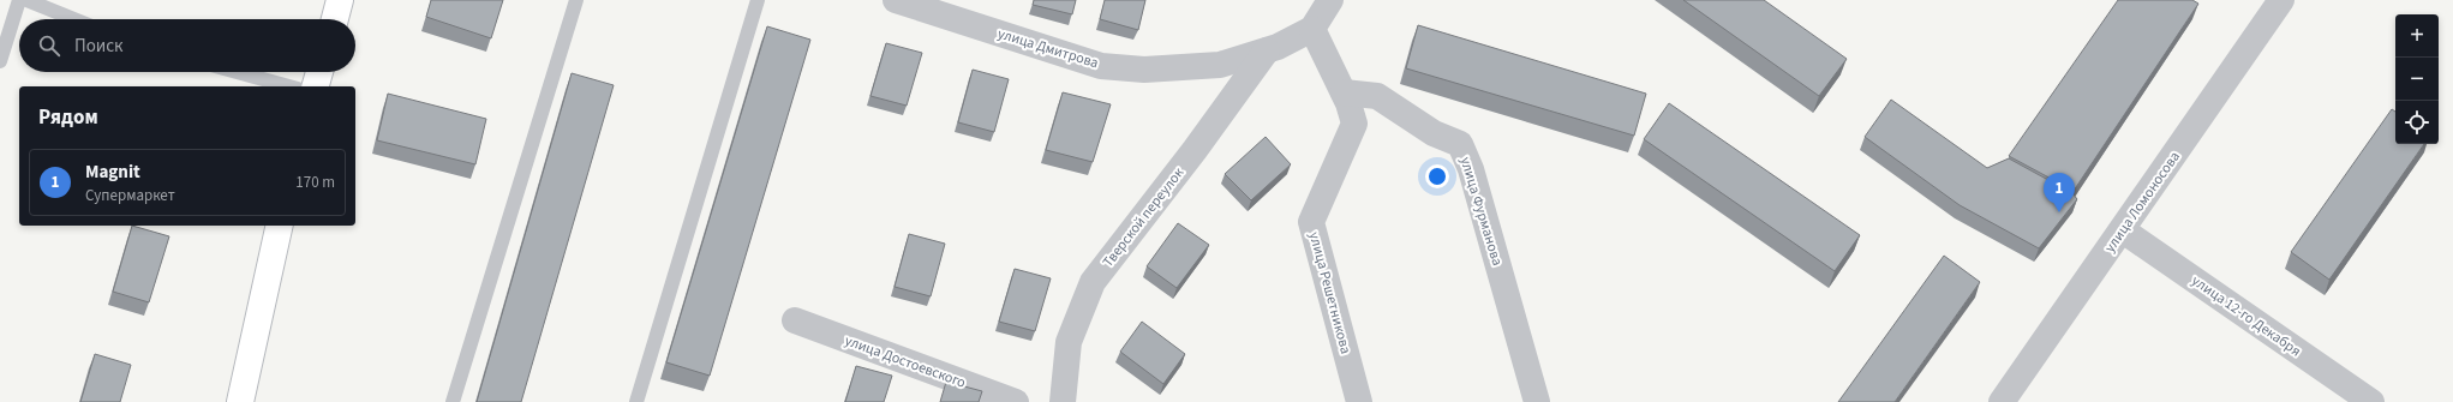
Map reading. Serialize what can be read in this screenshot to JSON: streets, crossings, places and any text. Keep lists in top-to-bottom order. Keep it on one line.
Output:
{"streets":{"street":["улица Дмитрова","улица Ломоносова","улица Фурманова","Тверской переулок","улица Решетникова","улица 12-го Декабря","улица Достоевского"]},"crossings":[["улица Дмитрова","Тверской переулок"],["улица Дмитрова","улица Решетникова"],["улица Ломоносова","улица 12-го Декабря"],["улица Фурманова","улица Решетникова"]],"page":{"map_buttons":["+","−"],"search":"Поиск","heading":"Рядом","list":[{"mark":"1","name":"Magnit","note":"Супермаркет","value":"170 m"}],"pins":"1"}}
